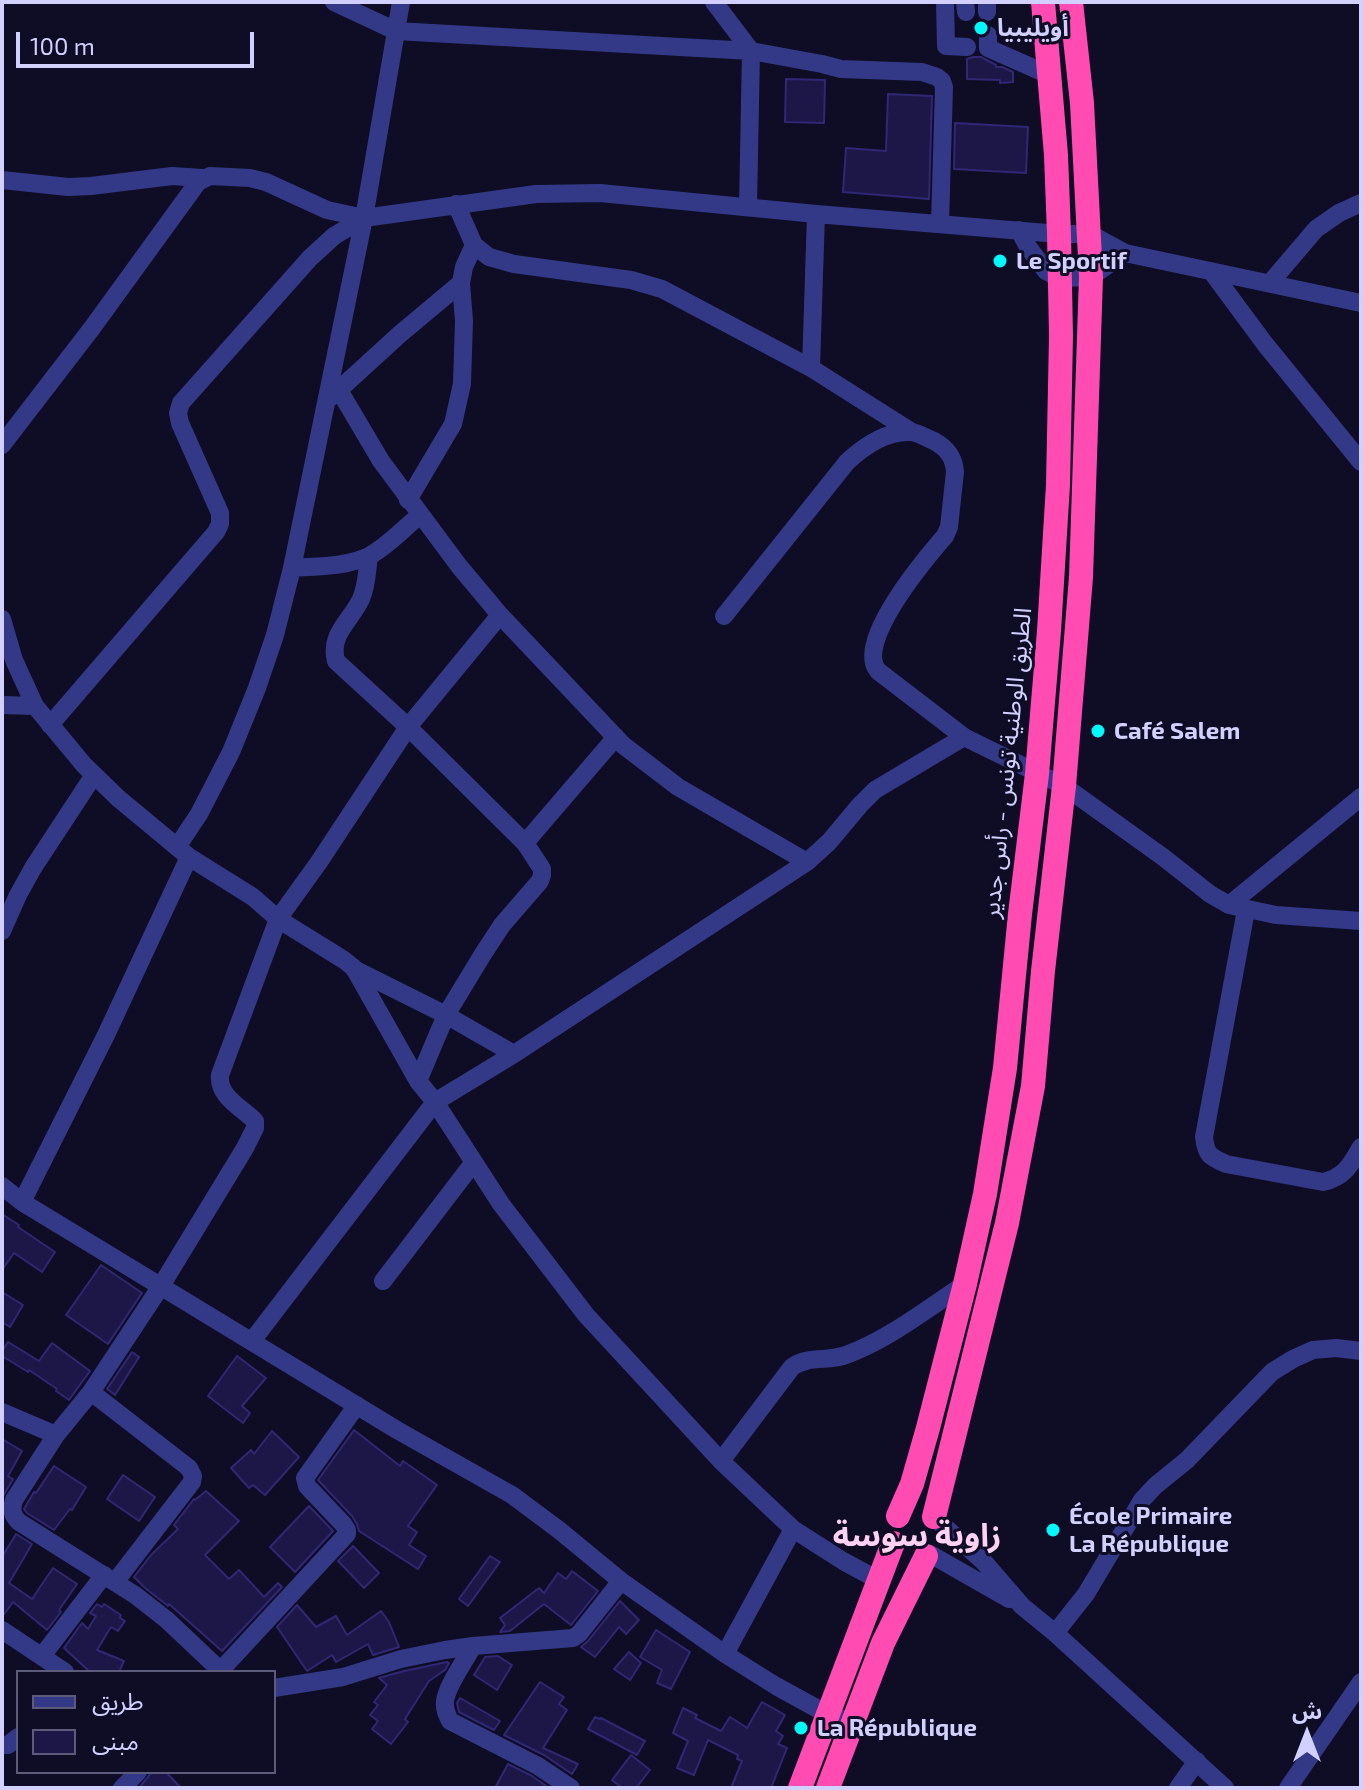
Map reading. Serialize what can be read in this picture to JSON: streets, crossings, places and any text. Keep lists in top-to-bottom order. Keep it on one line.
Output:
{"streets":{"highway":["الطريق الوطنية تونس - رأس جدير"]},"districts":["زاوية سوسة"],"places":["أويليبيا","Le Sportif","Café Salem","École Primaire La République","La République"],"legend":["طريق","مبنى"],"scale_bar":"100 m","north":"top"}
